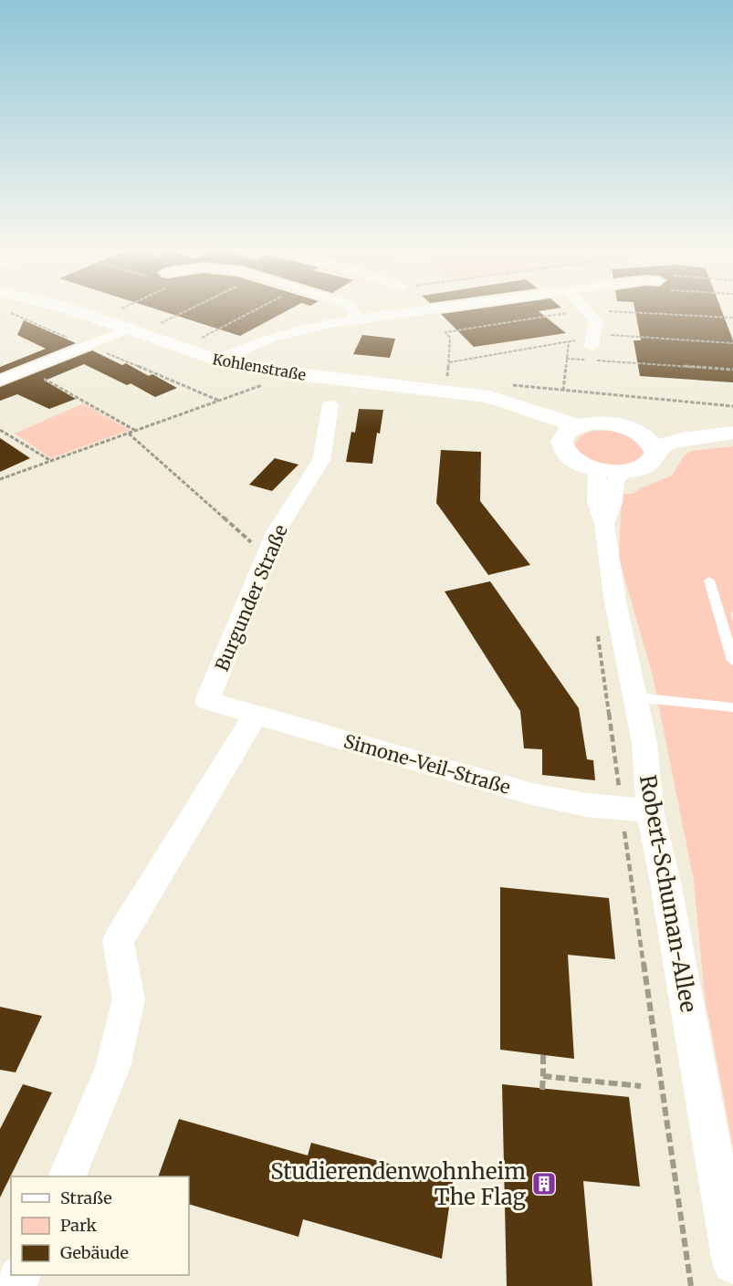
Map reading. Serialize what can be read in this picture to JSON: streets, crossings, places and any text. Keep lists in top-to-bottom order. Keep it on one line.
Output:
{"streets":{"main road":["Kohlenstraße"],"street":["Burgunder Straße","Simone-Veil-Straße","Robert-Schuman-Allee"]},"crossings":[["Burgunder Straße","Simone-Veil-Straße"],["Simone-Veil-Straße","Robert-Schuman-Allee"]],"places":{"building":["Studierendenwohnheim The Flag"]},"legend":["Straße","Park","Gebäude"]}
